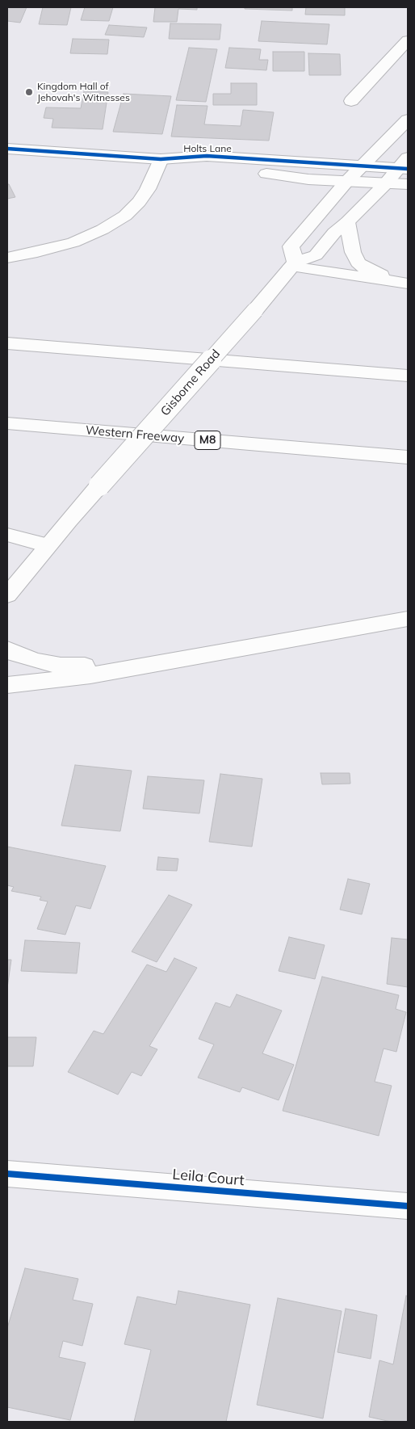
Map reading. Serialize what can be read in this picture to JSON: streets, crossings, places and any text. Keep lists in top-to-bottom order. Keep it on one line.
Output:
{"streets":{"main road":["Holts Lane","Gisborne Road","Western Freeway","M8","Leila Court"]},"places":["Kingdom Hall of Jehovah's Witnesses"]}
